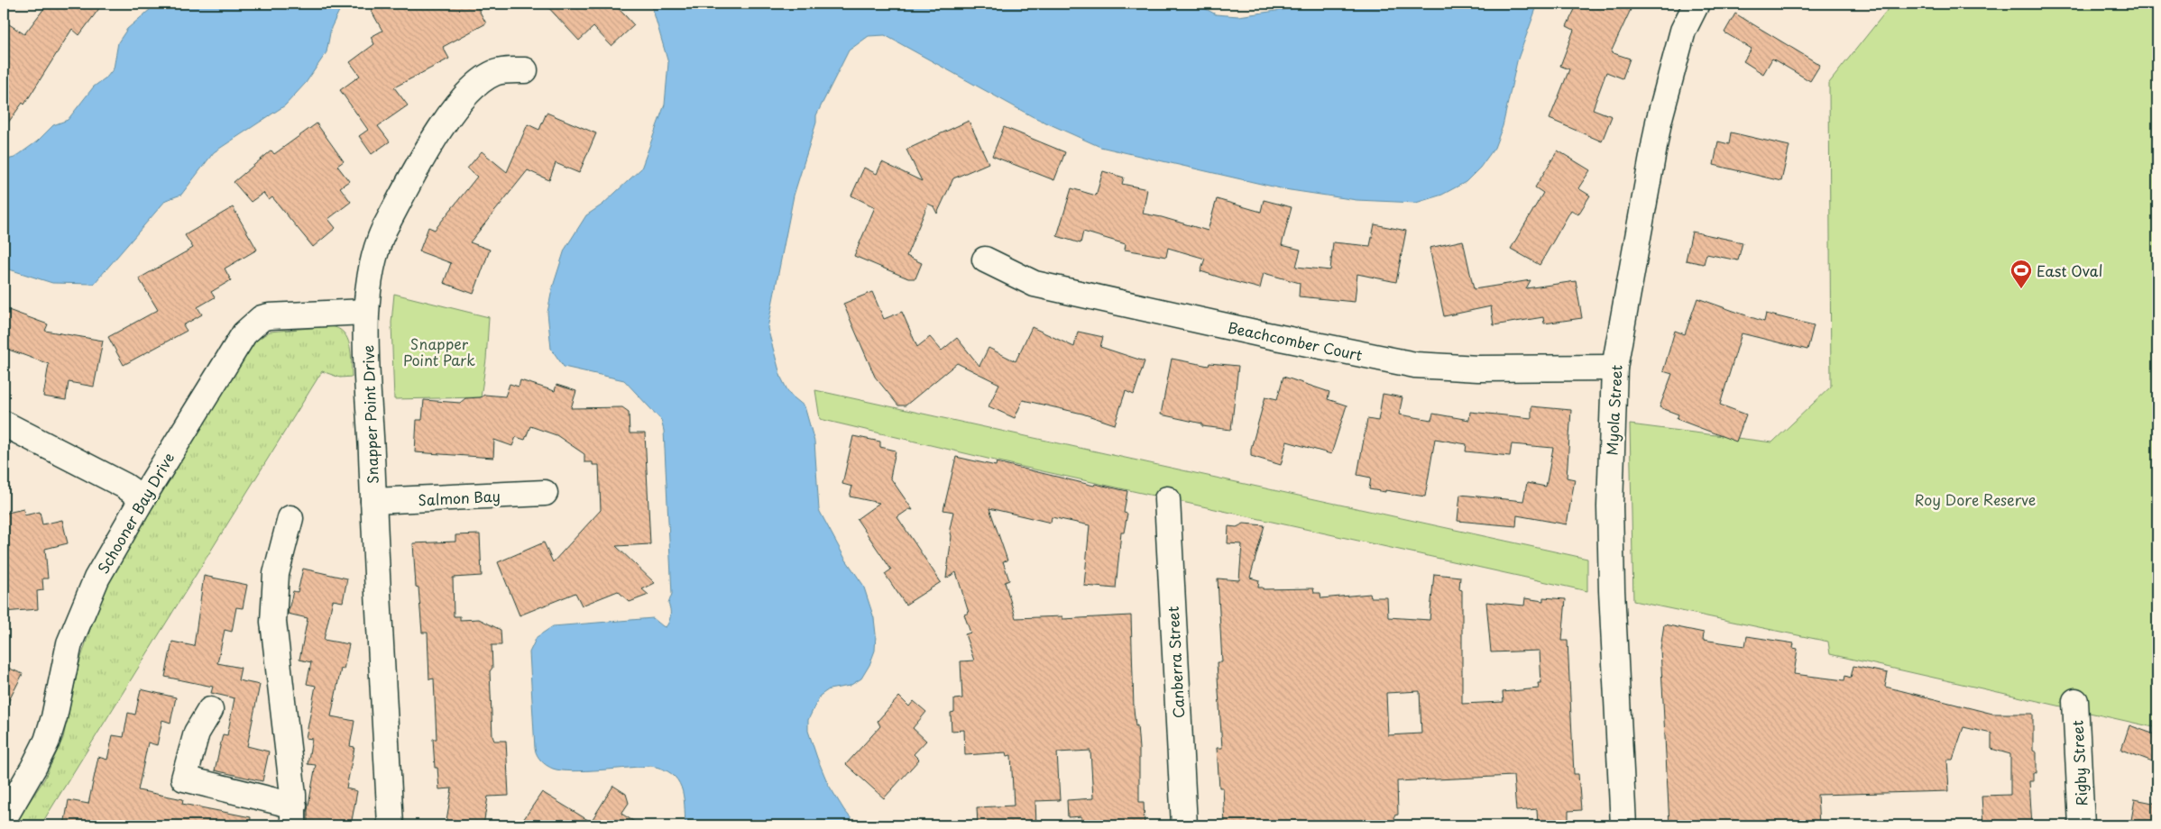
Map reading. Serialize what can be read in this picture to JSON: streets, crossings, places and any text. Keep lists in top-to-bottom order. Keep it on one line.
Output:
{"streets":{"street":["Beachcomber Court","Myola Street","Snapper Point Drive","Salmon Bay","Schooner Bay Drive","Canberra Street","Rigby Street"]},"crossings":[["Beachcomber Court","Myola Street"],["Snapper Point Drive","Salmon Bay"],["Snapper Point Drive","Schooner Bay Drive"]],"parks":["Snapper Point Park","Roy Dore Reserve"],"places":{"sports":["East Oval"]}}
